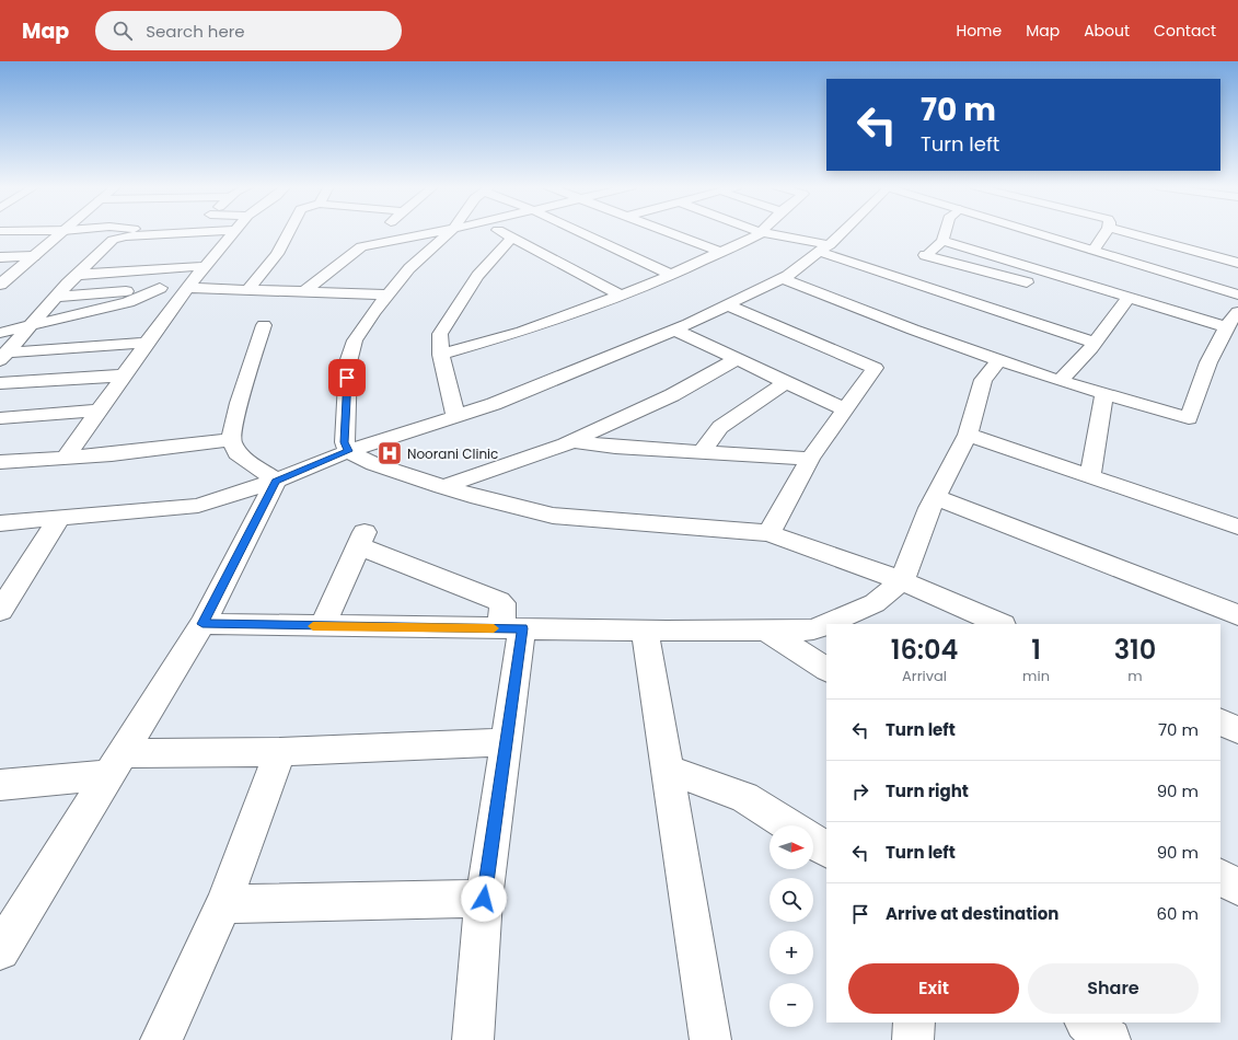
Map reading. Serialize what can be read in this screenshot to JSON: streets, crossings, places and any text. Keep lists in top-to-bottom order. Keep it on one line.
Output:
{"places":{"hospital":["Noorani Clinic"]},"north":"right","page":{"header":"Map","search":"Search here","nav":["Home","Map","About","Contact"],"turn":["70 m","Turn left"],"eta":["16:04","Arrival","1","min","310","m"],"list":[{"name":"Turn left","value":"70 m"},{"name":"Turn right","value":"90 m"},{"name":"Turn left","value":"90 m"},{"name":"Arrive at destination","value":"60 m"}],"map_buttons":["+","−"],"buttons":["Exit","Share"]}}
